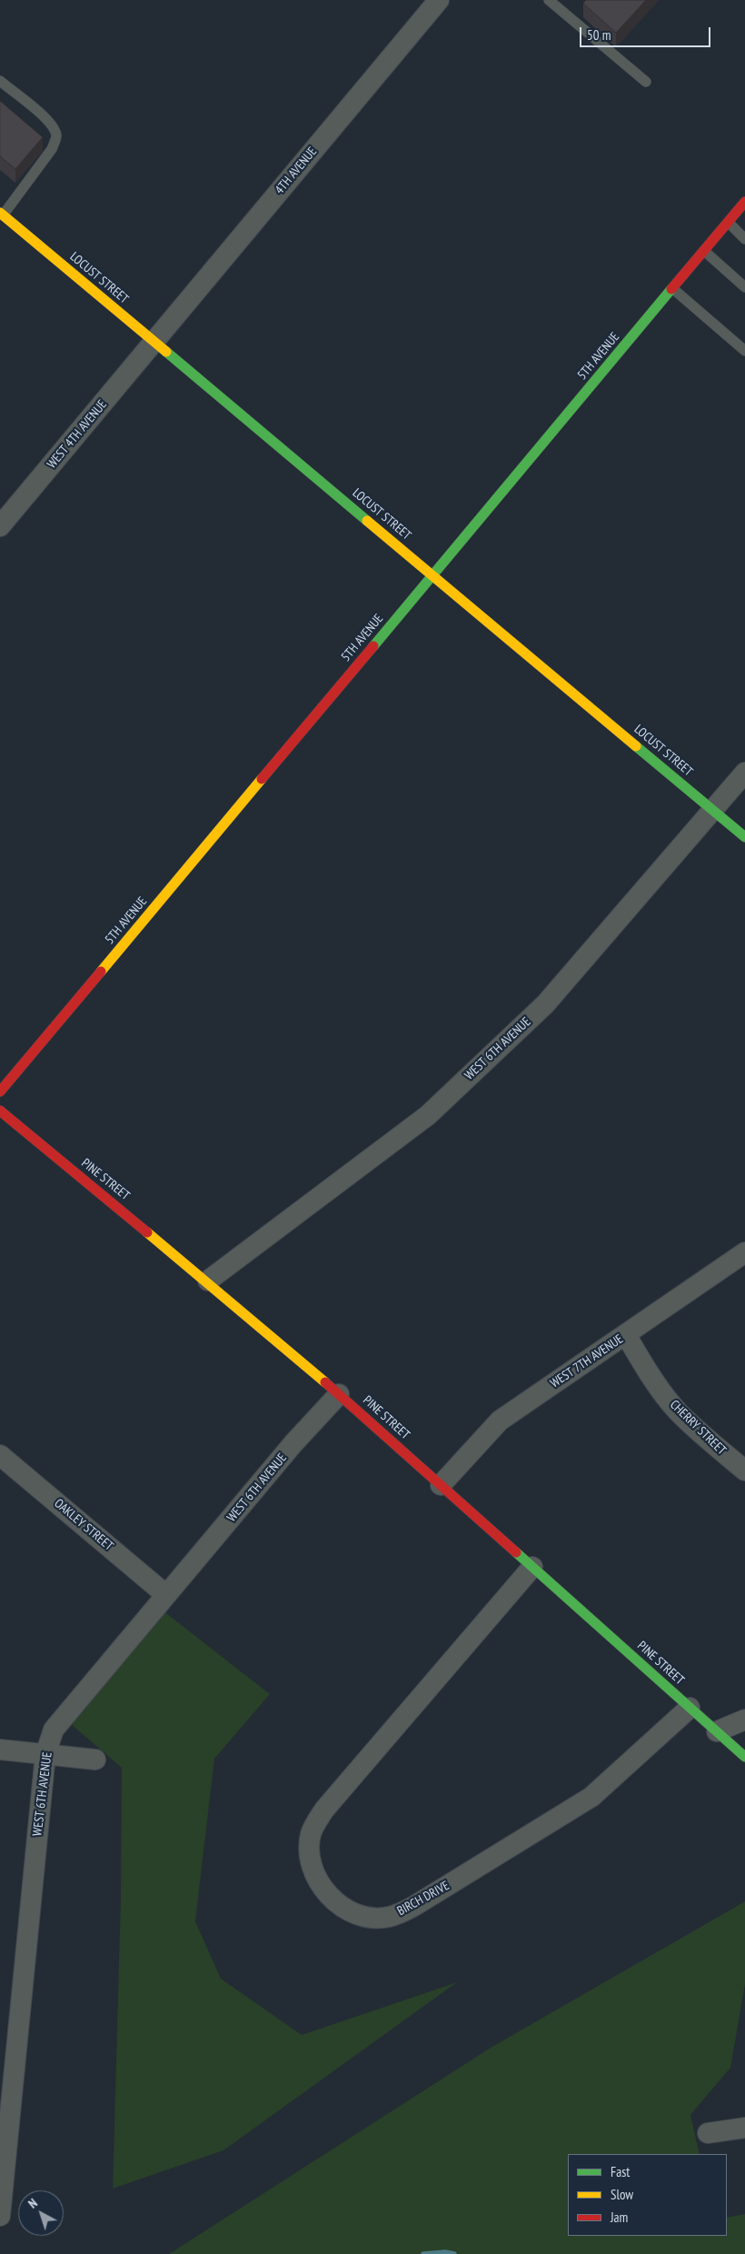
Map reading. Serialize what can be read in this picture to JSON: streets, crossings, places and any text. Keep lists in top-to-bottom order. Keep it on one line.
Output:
{"streets":{"street":["4TH AVENUE","LOCUST STREET","5TH AVENUE","WEST 4TH AVENUE","WEST 6TH AVENUE","PINE STREET","WEST 7TH AVENUE","CHERRY STREET","OAKLEY STREET","BIRCH DRIVE"]},"crossings":[["4TH AVENUE","LOCUST STREET"],["4TH AVENUE","WEST 4TH AVENUE"],["LOCUST STREET","5TH AVENUE"],["LOCUST STREET","WEST 4TH AVENUE"],["LOCUST STREET","WEST 6TH AVENUE"],["WEST 6TH AVENUE","PINE STREET"],["WEST 6TH AVENUE","OAKLEY STREET"],["PINE STREET","WEST 7TH AVENUE"],["PINE STREET","BIRCH DRIVE"],["WEST 7TH AVENUE","CHERRY STREET"]],"legend":["Fast","Slow","Jam"],"scale_bar":"50 m","north":"top left"}
